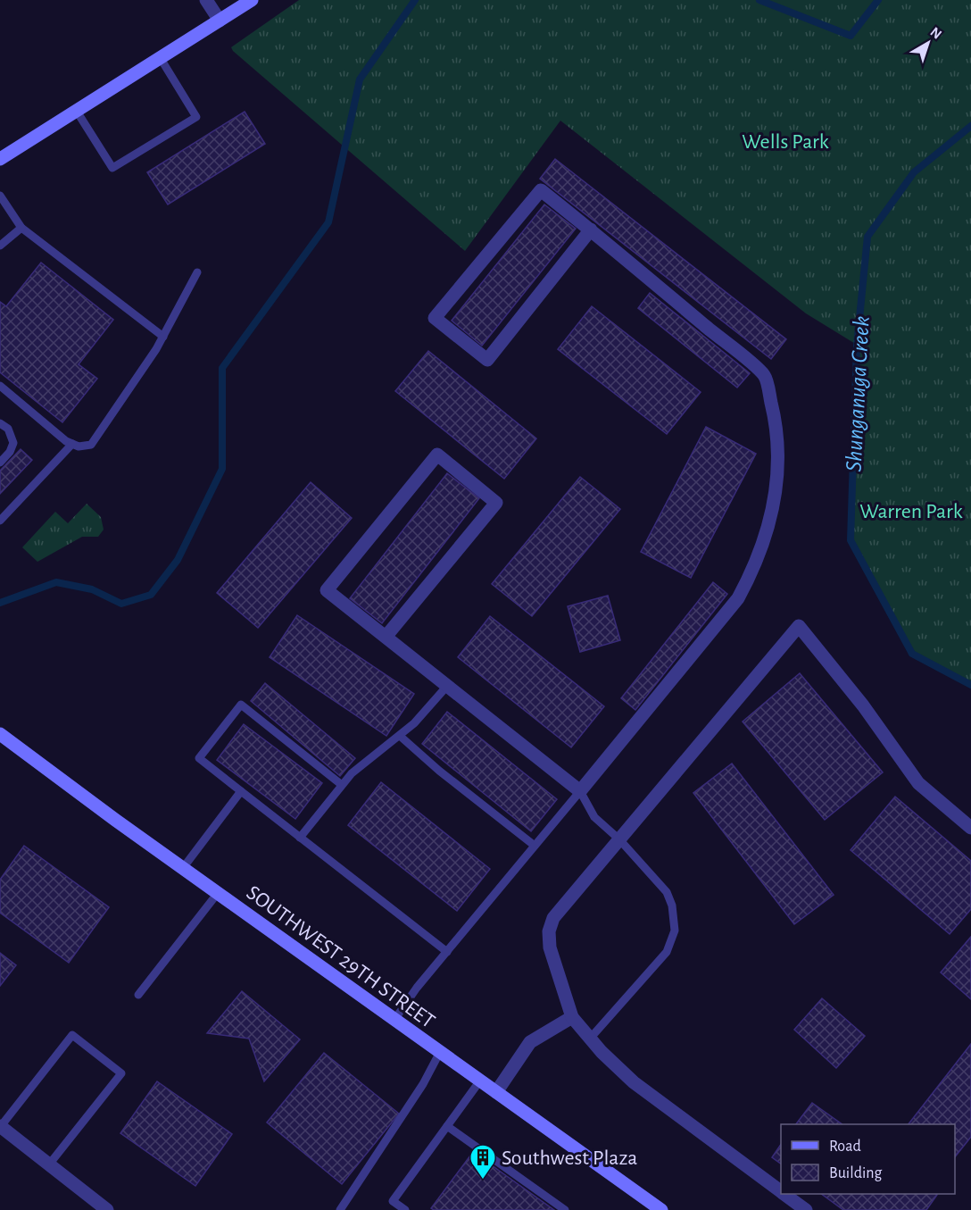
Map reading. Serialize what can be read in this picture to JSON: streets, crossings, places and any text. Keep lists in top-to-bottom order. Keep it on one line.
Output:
{"streets":{"main road":["SOUTHWEST 29TH STREET"]},"water":["Shunganuga Creek"],"parks":["Wells Park","Warren Park"],"places":{"building":["Southwest Plaza"]},"legend":["Road","Building"],"north":"top right"}
